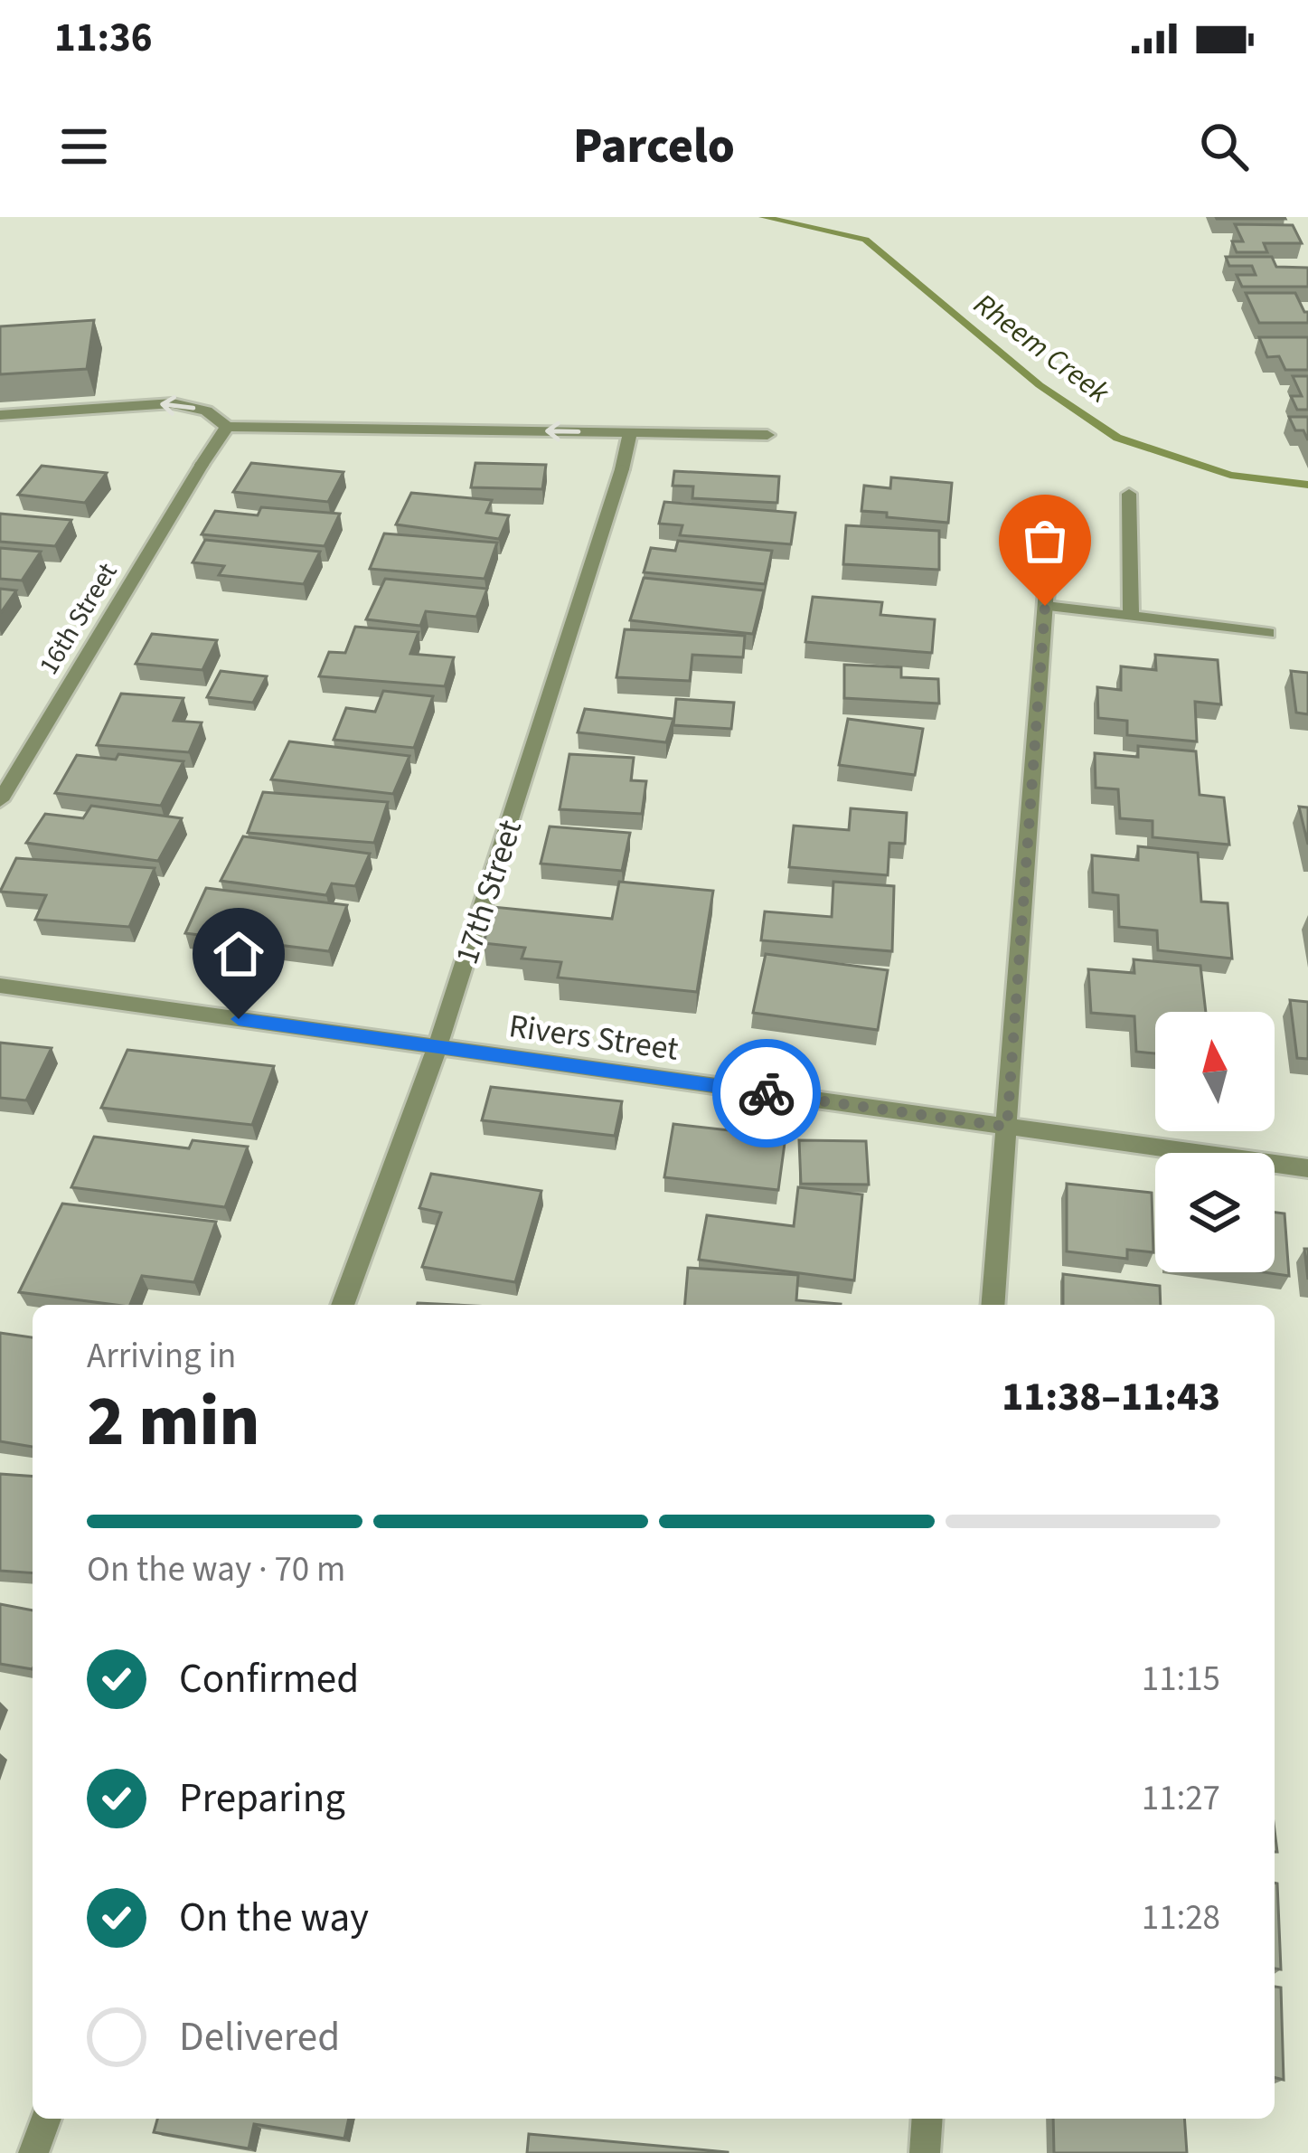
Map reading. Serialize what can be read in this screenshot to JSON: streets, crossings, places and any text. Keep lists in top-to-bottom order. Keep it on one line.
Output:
{"streets":{"street":["16th Street","17th Street","Rivers Street"]},"crossings":[["17th Street","Rivers Street"]],"water":["Rheem Creek"],"north":"top","page":{"status":"11:36","header":"Parcelo","heading":["2 min","Arriving in","11:38–11:43"],"bar":"On the way · 70 m","list":[["Confirmed","11:15"],["Preparing","11:27"],["On the way","11:28"],"Delivered"]}}
